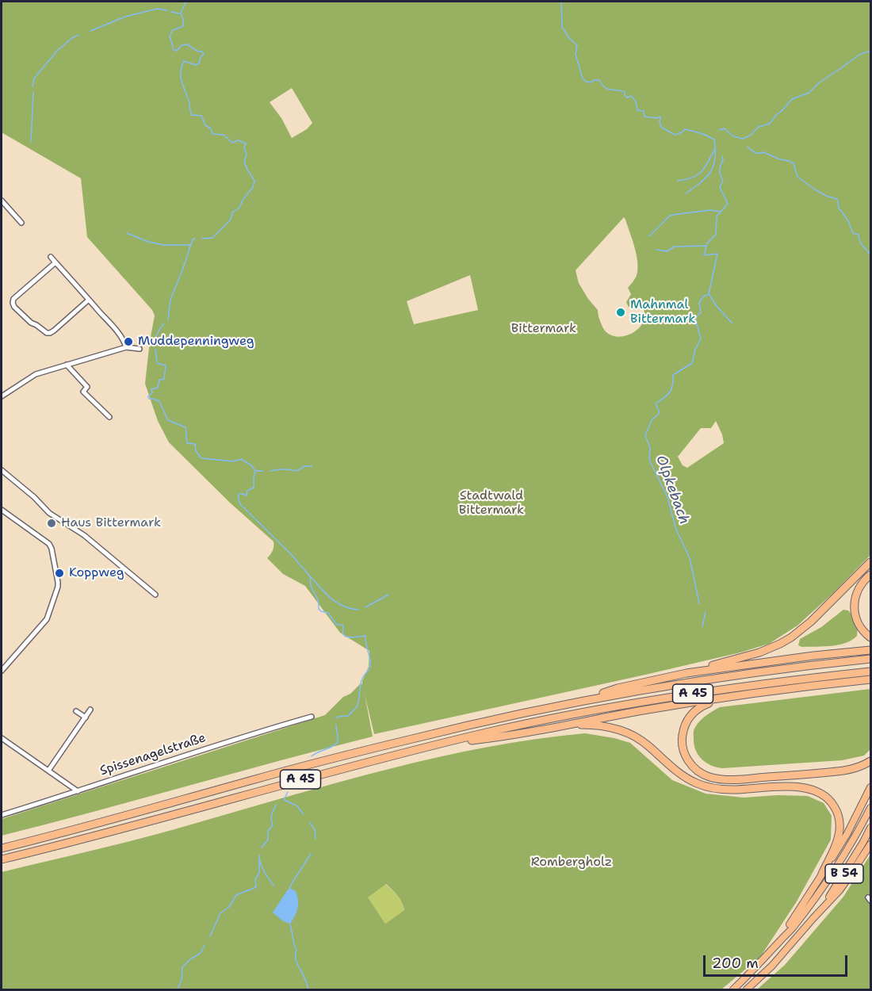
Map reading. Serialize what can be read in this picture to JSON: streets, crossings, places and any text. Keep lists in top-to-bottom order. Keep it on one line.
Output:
{"streets":{"highway":["A 45","B 54"],"street":["Spissenagelstraße"]},"water":["Olpkebach"],"parks":["Bittermark","Stadtwald Bittermark","Rombergholz"],"places":["Mahnmal Bittermark","Muddepenningweg","Haus Bittermark","Koppweg"],"scale_bar":"200 m"}
